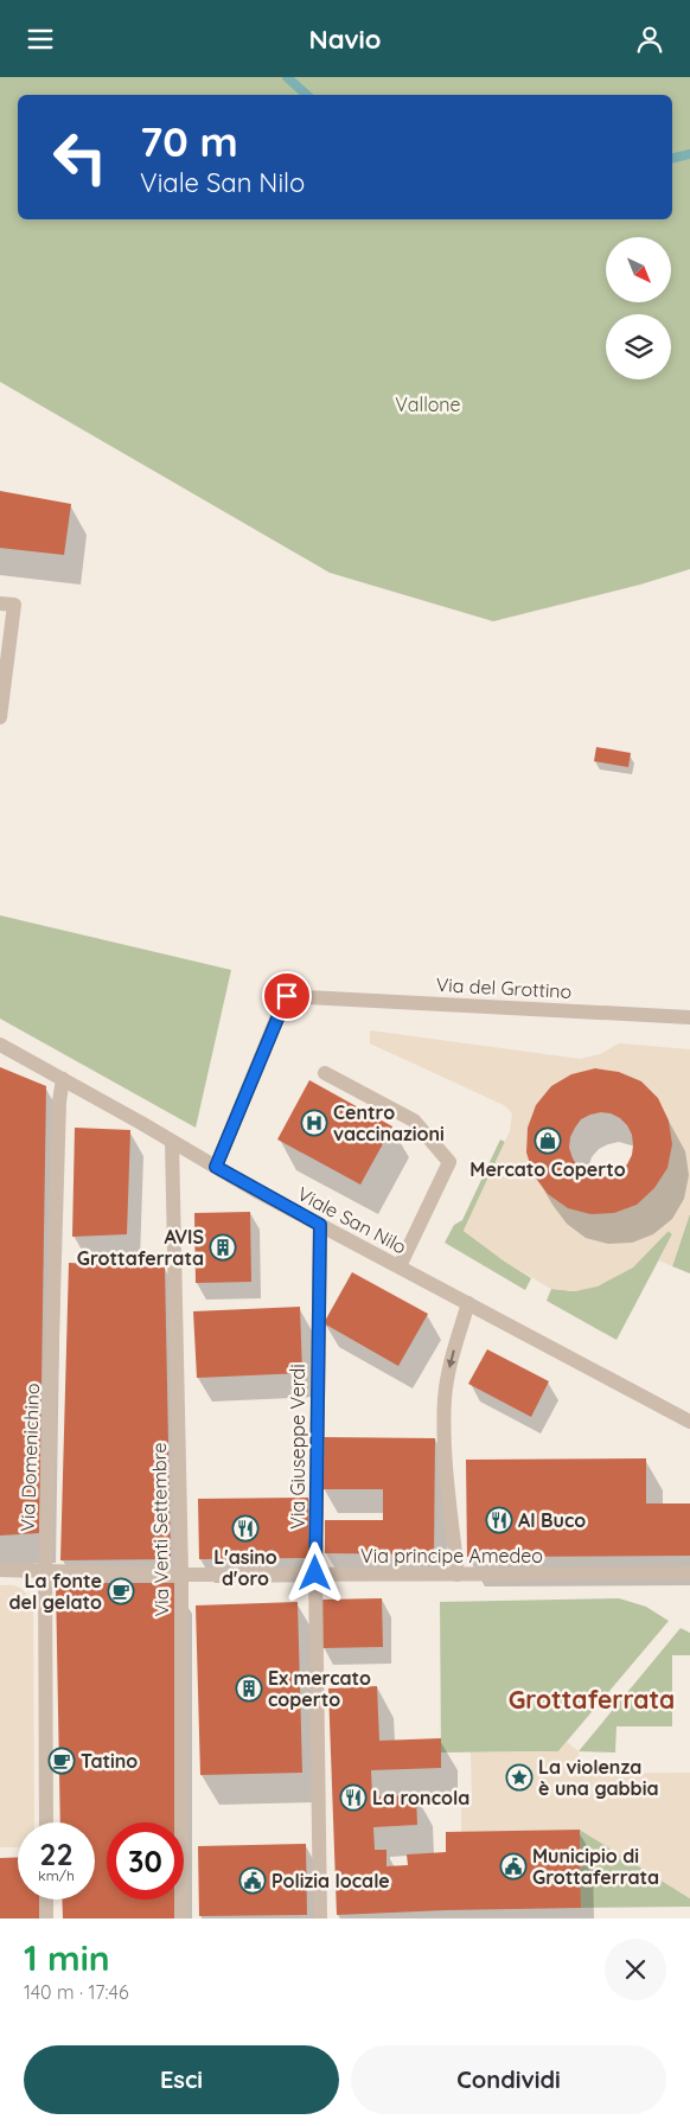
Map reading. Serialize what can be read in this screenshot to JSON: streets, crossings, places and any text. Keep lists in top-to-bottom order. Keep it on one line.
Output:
{"streets":{"street":["Via del Grottino","Viale San Nilo","Via Giuseppe Verdi","Via Domenichino","Via Venti Settembre","Via principe Amedeo"]},"crossings":[["Via del Grottino","Viale San Nilo"],["Viale San Nilo","Via Giuseppe Verdi"],["Viale San Nilo","Via Domenichino"],["Viale San Nilo","Via Venti Settembre"],["Via Giuseppe Verdi","Via principe Amedeo"],["Via Domenichino","Via principe Amedeo"],["Via Venti Settembre","Via principe Amedeo"]],"districts":["Grottaferrata"],"parks":["Vallone"],"places":{"hospital":["Centro vaccinazioni"],"shop":["Mercato Coperto"],"building":["AVIS Grottaferrata","Ex mercato coperto"],"restaurant":["Al Buco","L'asino d'oro","La roncola"],"cafe":["La fonte del gelato","Tatino"],"place":["La violenza è una gabbia"],"public building":["Municipio di Grottaferrata","Polizia locale"]},"north":"bottom right","page":{"header":"Navio","turn":["70 m","Viale San Nilo"],"speed":"22 km/h","limit":"30","heading":["1 min","140 m · 17:46"],"buttons":["Esci","Condividi"]}}
